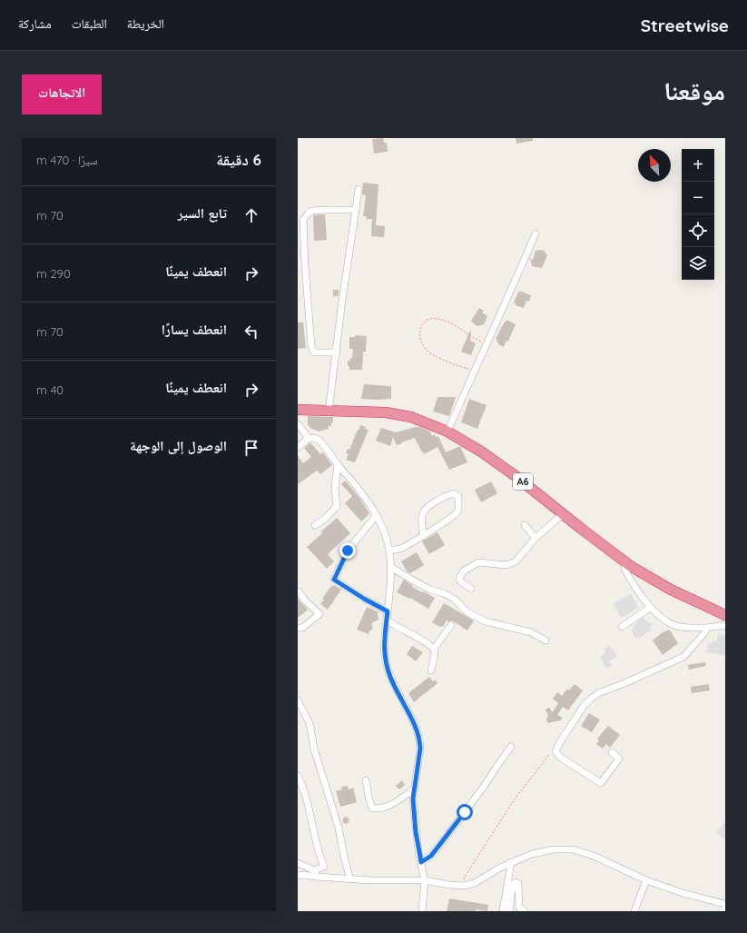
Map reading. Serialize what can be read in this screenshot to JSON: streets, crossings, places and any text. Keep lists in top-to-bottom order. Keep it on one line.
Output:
{"streets":{"highway":["A6"]},"north":"top left","page":{"header":"Streetwise","nav":["الخريطة","الطبقات","مشاركة"],"title":"موقعنا","buttons":"الاتجاهات","heading":["6 دقيقة","سيرًا · 470 m"],"map_buttons":["+","−"],"list":[["تابع السير","70 m"],["انعطف يمينًا","290 m"],["انعطف يسارًا","70 m"],["انعطف يمينًا","40 m"],"الوصول إلى الوجهة"]}}
